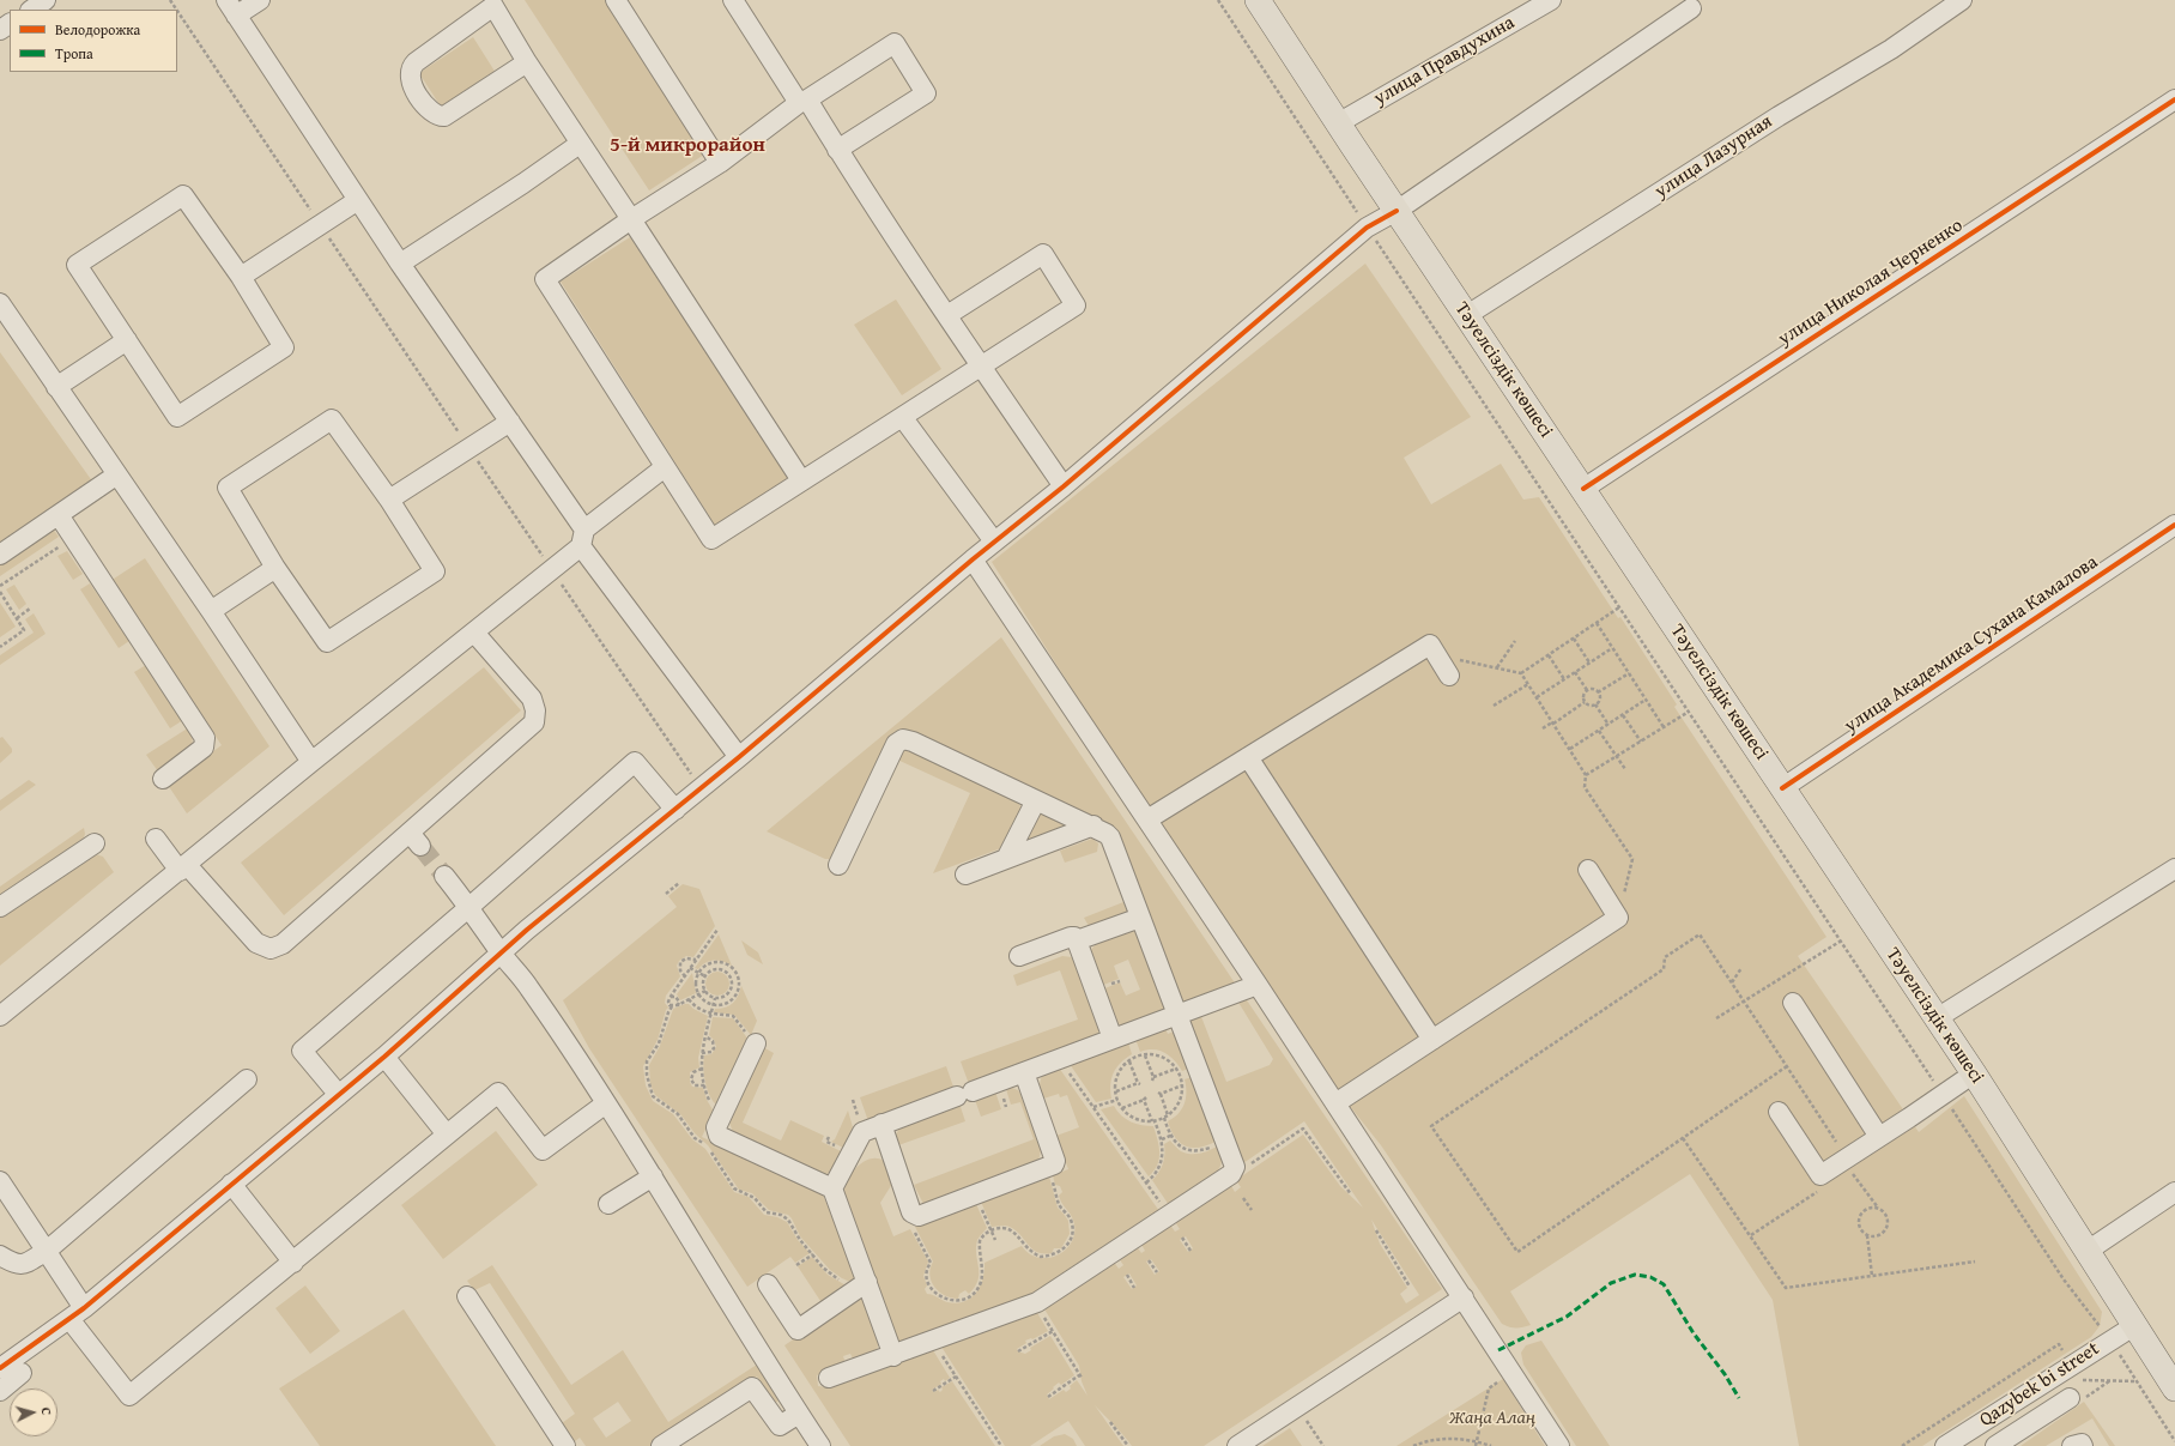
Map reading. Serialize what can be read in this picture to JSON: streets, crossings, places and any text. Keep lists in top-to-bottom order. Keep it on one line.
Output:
{"streets":{"main road":["Тәуелсіздік көшесі"],"street":["улица Правдухина","улица Лазурная","улица Николая Черненко","улица Академика Сухана Камалова","Qazybek bi street"]},"crossings":[["улица Правдухина","Тәуелсіздік көшесі"],["улица Лазурная","Тәуелсіздік көшесі"],["улица Николая Черненко","Тәуелсіздік көшесі"],["Тәуелсіздік көшесі","улица Академика Сухана Камалова"],["Тәуелсіздік көшесі","Qazybek bi street"]],"districts":["5-й микрорайон"],"parks":["Жаңа Алаң"],"legend":["Велодорожка","Тропа"],"north":"right"}
